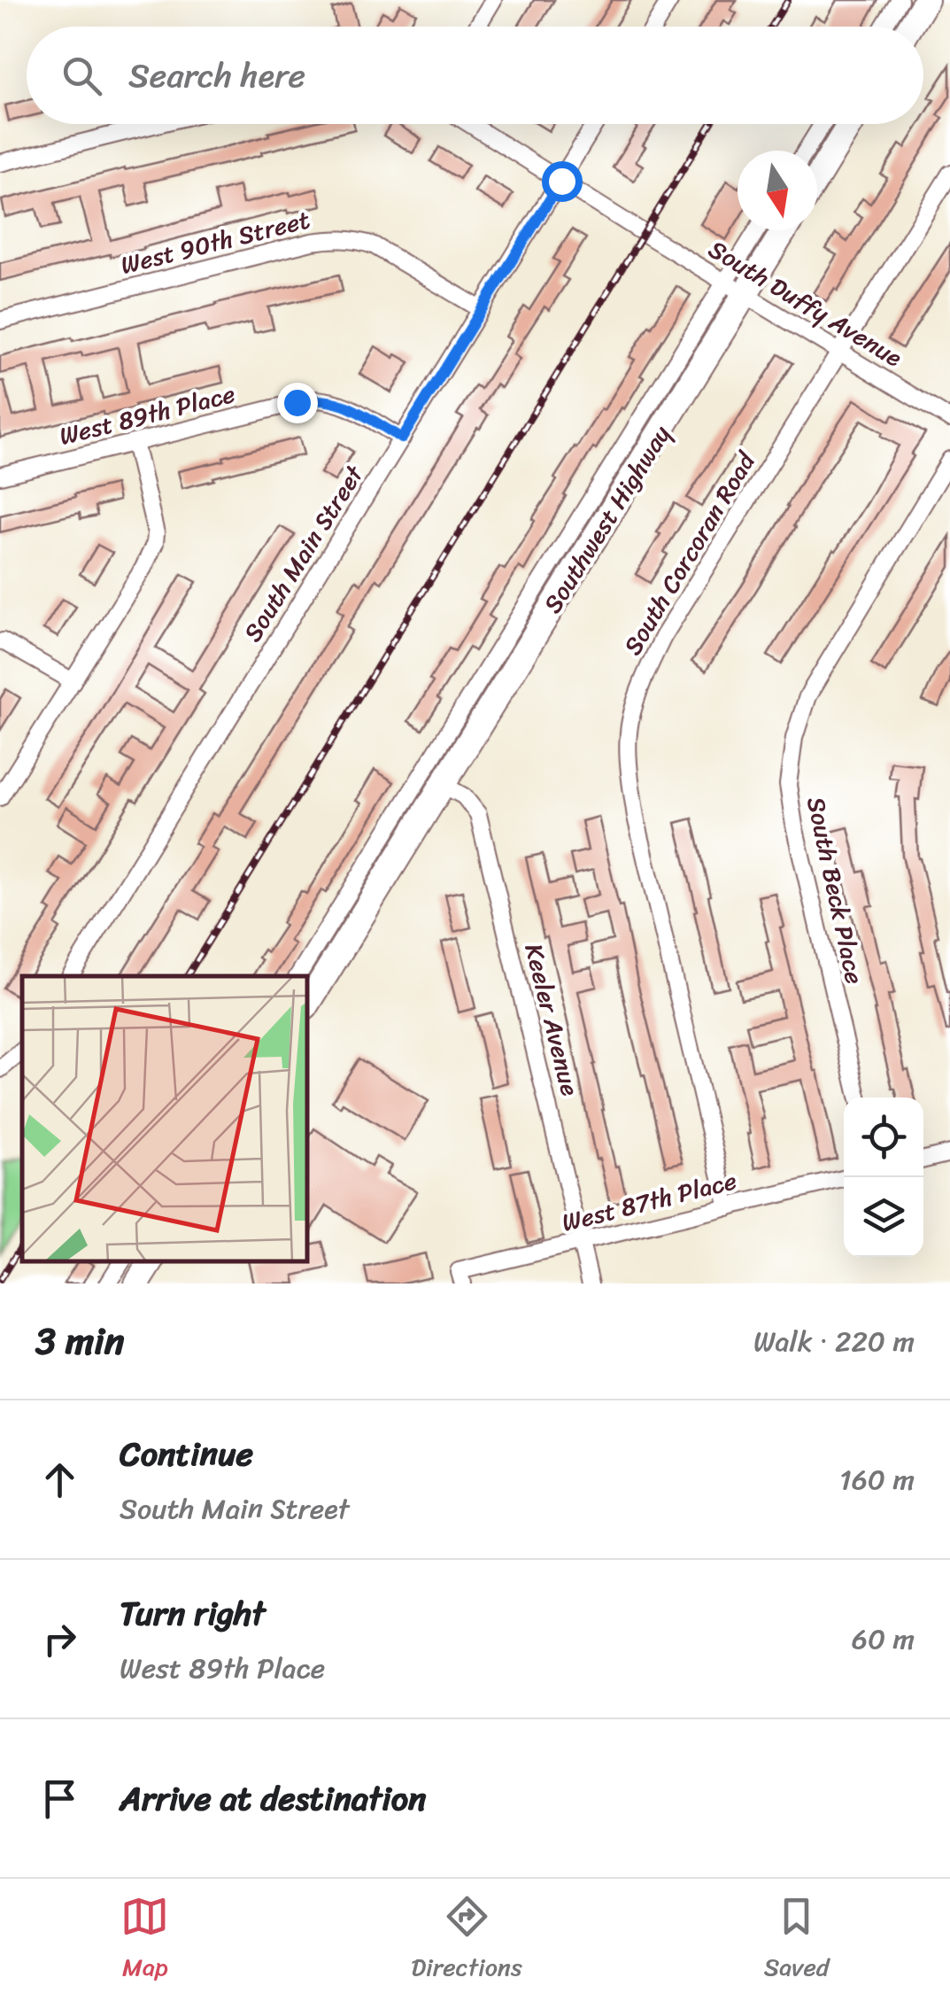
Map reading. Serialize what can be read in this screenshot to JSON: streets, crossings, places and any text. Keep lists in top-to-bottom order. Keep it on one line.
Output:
{"streets":{"main road":["Southwest Highway"],"street":["West 90th Street","South Duffy Avenue","West 89th Place","South Main Street","South Corcoran Road","South Beck Place","Keeler Avenue","West 87th Place"]},"crossings":[["West 90th Street","South Main Street"],["South Duffy Avenue","Southwest Highway"],["South Duffy Avenue","South Main Street"],["South Duffy Avenue","South Corcoran Road"],["West 89th Place","South Main Street"],["Southwest Highway","Keeler Avenue"],["South Corcoran Road","West 87th Place"],["Keeler Avenue","West 87th Place"]],"north":"bottom","page":{"search":"Search here","heading":["3 min","Walk · 220 m"],"list":[["Continue","South Main Street","160 m"],["Turn right","West 89th Place","60 m"],"Arrive at destination"],"nav":["Map","Directions","Saved"]}}
